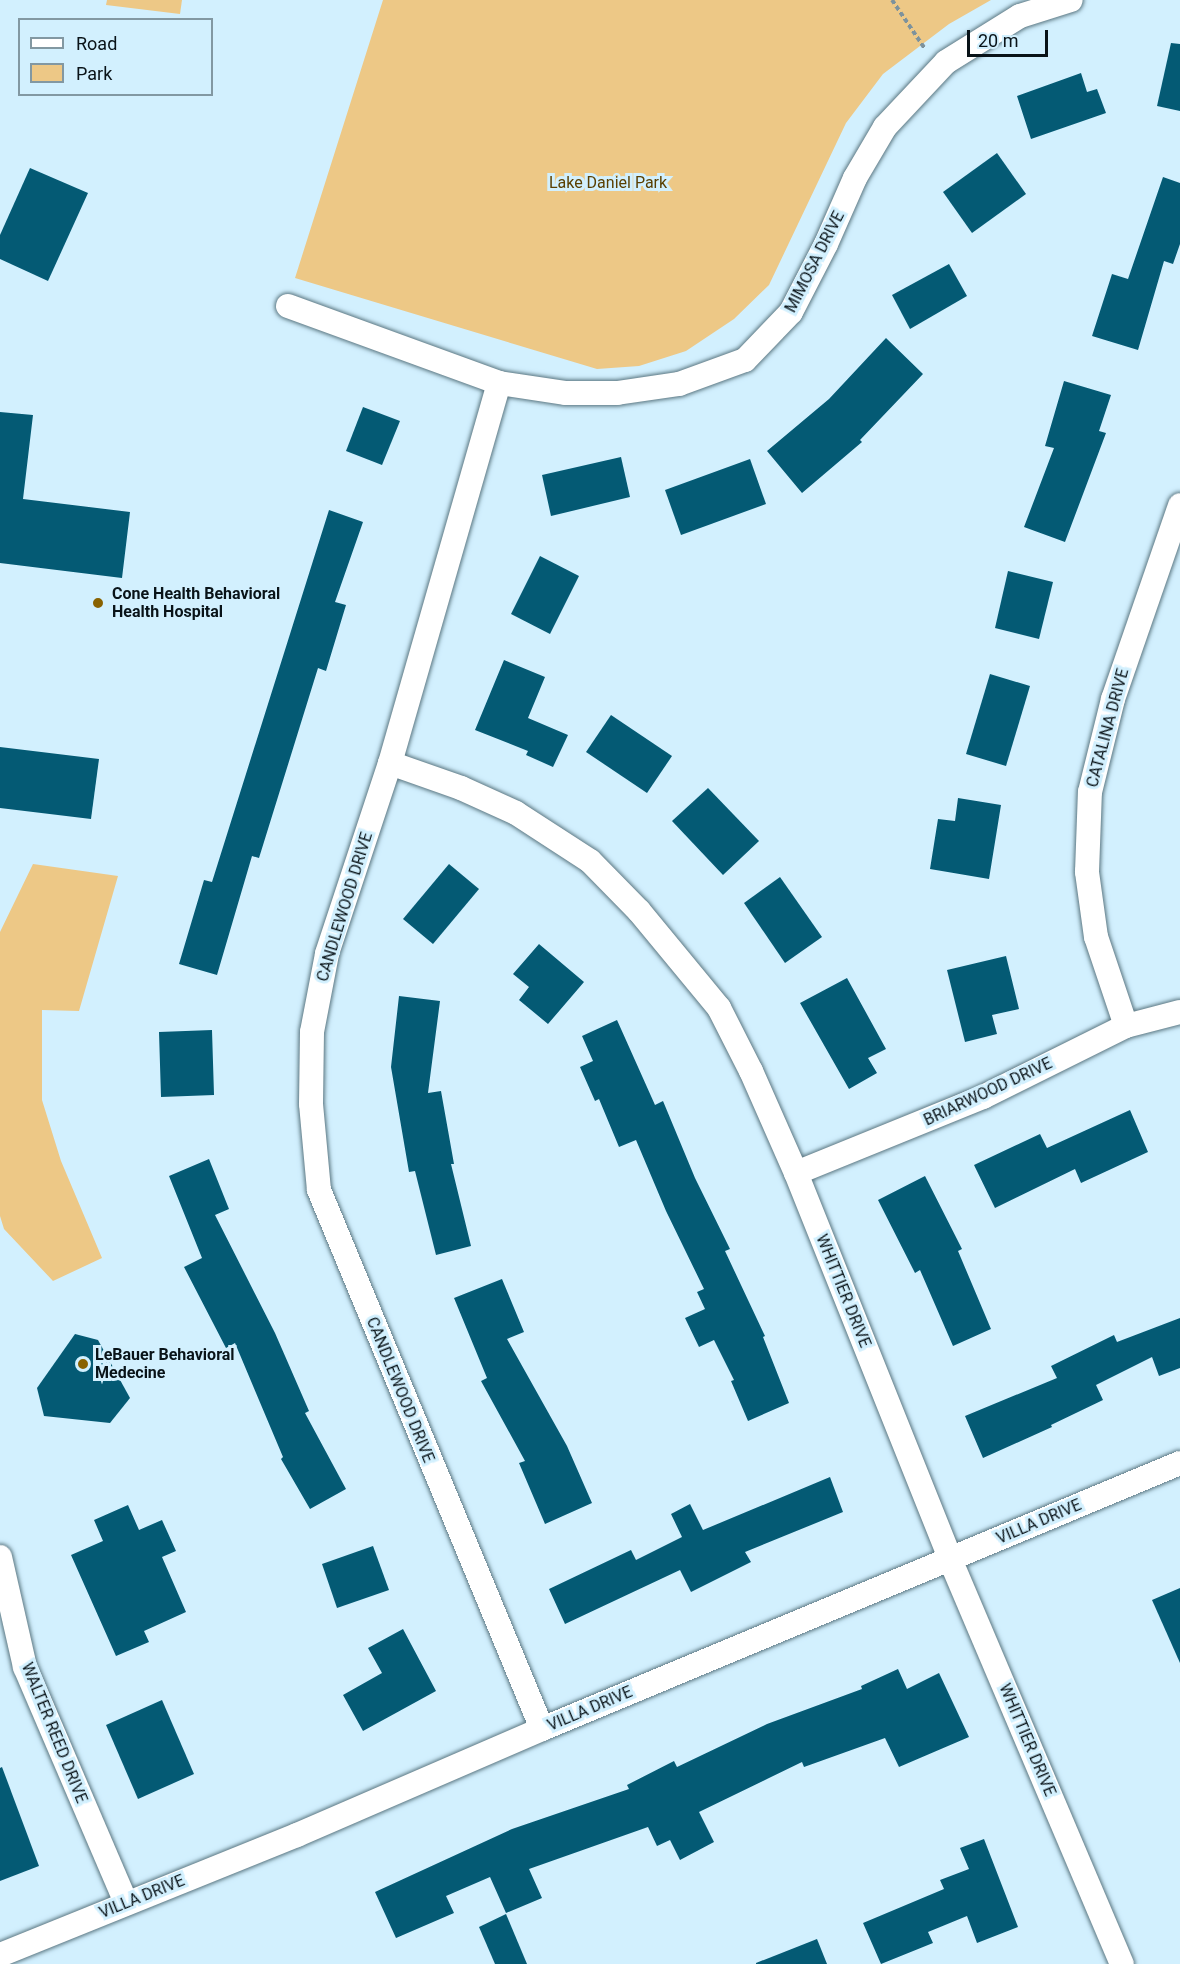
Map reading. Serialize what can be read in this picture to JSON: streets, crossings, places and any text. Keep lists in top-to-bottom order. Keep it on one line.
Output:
{"streets":{"street":["MIMOSA DRIVE","CATALINA DRIVE","CANDLEWOOD DRIVE","BRIARWOOD DRIVE","WHITTIER DRIVE","VILLA DRIVE","WALTER REED DRIVE"]},"crossings":[["MIMOSA DRIVE","CANDLEWOOD DRIVE"],["CATALINA DRIVE","BRIARWOOD DRIVE"],["CANDLEWOOD DRIVE","WHITTIER DRIVE"],["CANDLEWOOD DRIVE","VILLA DRIVE"],["BRIARWOOD DRIVE","WHITTIER DRIVE"],["WHITTIER DRIVE","VILLA DRIVE"],["VILLA DRIVE","WALTER REED DRIVE"]],"parks":["Lake Daniel Park"],"places":["Cone Health Behavioral Health Hospital","LeBauer Behavioral Medecine"],"legend":["Road","Park"],"scale_bar":"20 m"}
